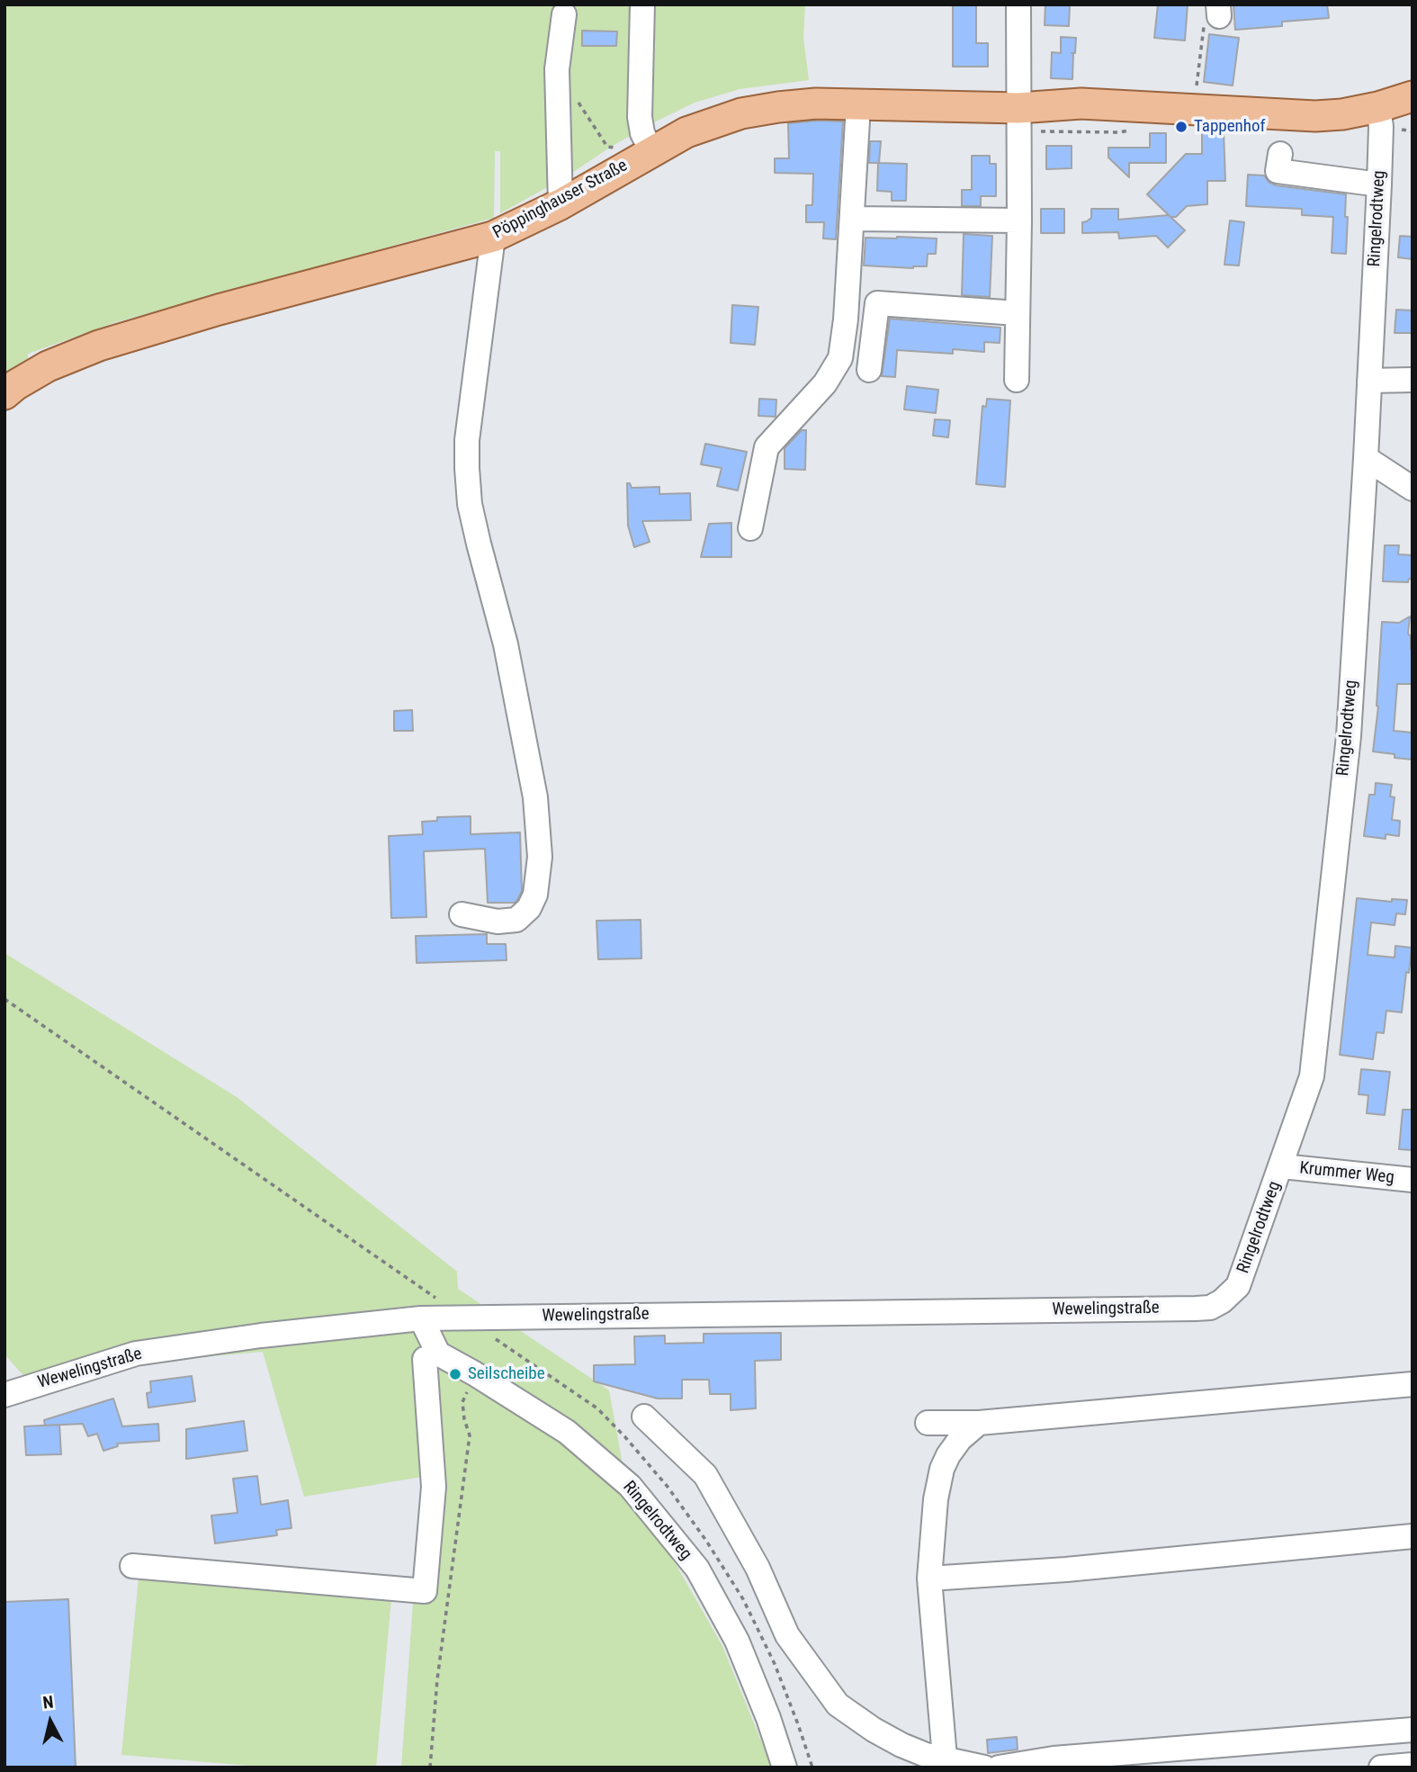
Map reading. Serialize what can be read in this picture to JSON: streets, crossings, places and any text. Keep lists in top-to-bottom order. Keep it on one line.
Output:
{"streets":{"main road":["Pöppinghauser Straße"],"street":["Ringelrodtweg","Krummer Weg","Wewelingstraße"]},"crossings":[["Pöppinghauser Straße","Ringelrodtweg"],["Ringelrodtweg","Krummer Weg"],["Ringelrodtweg","Wewelingstraße"]],"places":["Tappenhof","Seilscheibe"],"north":"top"}
